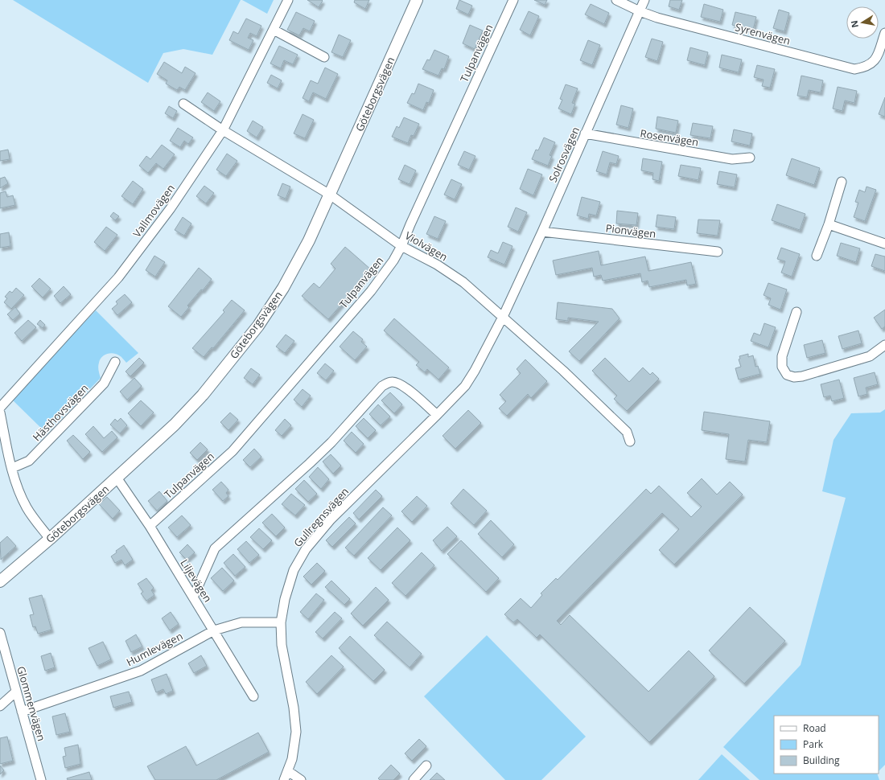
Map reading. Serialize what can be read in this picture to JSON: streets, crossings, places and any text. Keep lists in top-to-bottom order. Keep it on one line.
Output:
{"streets":{"street":["Syrenvägen","Tulpanvägen","Göteborgsvägen","Rosenvägen","Solrosvägen","Vallmovägen","Pionvägen","Violvägen","Hästhovsvägen","Gullregnsvägen","Liljevägen","Humlevägen","Glommenvägen"]},"crossings":[["Syrenvägen","Solrosvägen"],["Tulpanvägen","Violvägen"],["Tulpanvägen","Liljevägen"],["Göteborgsvägen","Violvägen"],["Göteborgsvägen","Liljevägen"],["Rosenvägen","Solrosvägen"],["Solrosvägen","Pionvägen"],["Solrosvägen","Violvägen"],["Solrosvägen","Gullregnsvägen"],["Vallmovägen","Violvägen"],["Violvägen","Gullregnsvägen"],["Gullregnsvägen","Humlevägen"],["Liljevägen","Humlevägen"],["Humlevägen","Glommenvägen"]],"legend":["Road","Park","Building"],"north":"left"}
